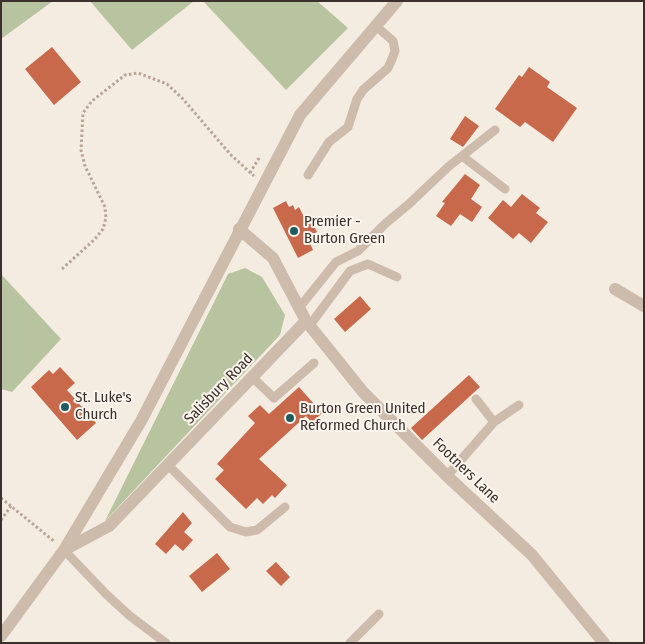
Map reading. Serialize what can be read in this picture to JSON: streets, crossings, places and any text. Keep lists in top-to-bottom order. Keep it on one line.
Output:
{"streets":{"street":["Salisbury Road","Footners Lane"]},"crossings":[["Salisbury Road","Footners Lane"]],"places":["Premier - Burton Green","St. Luke's Church","Burton Green United Reformed Church"]}
